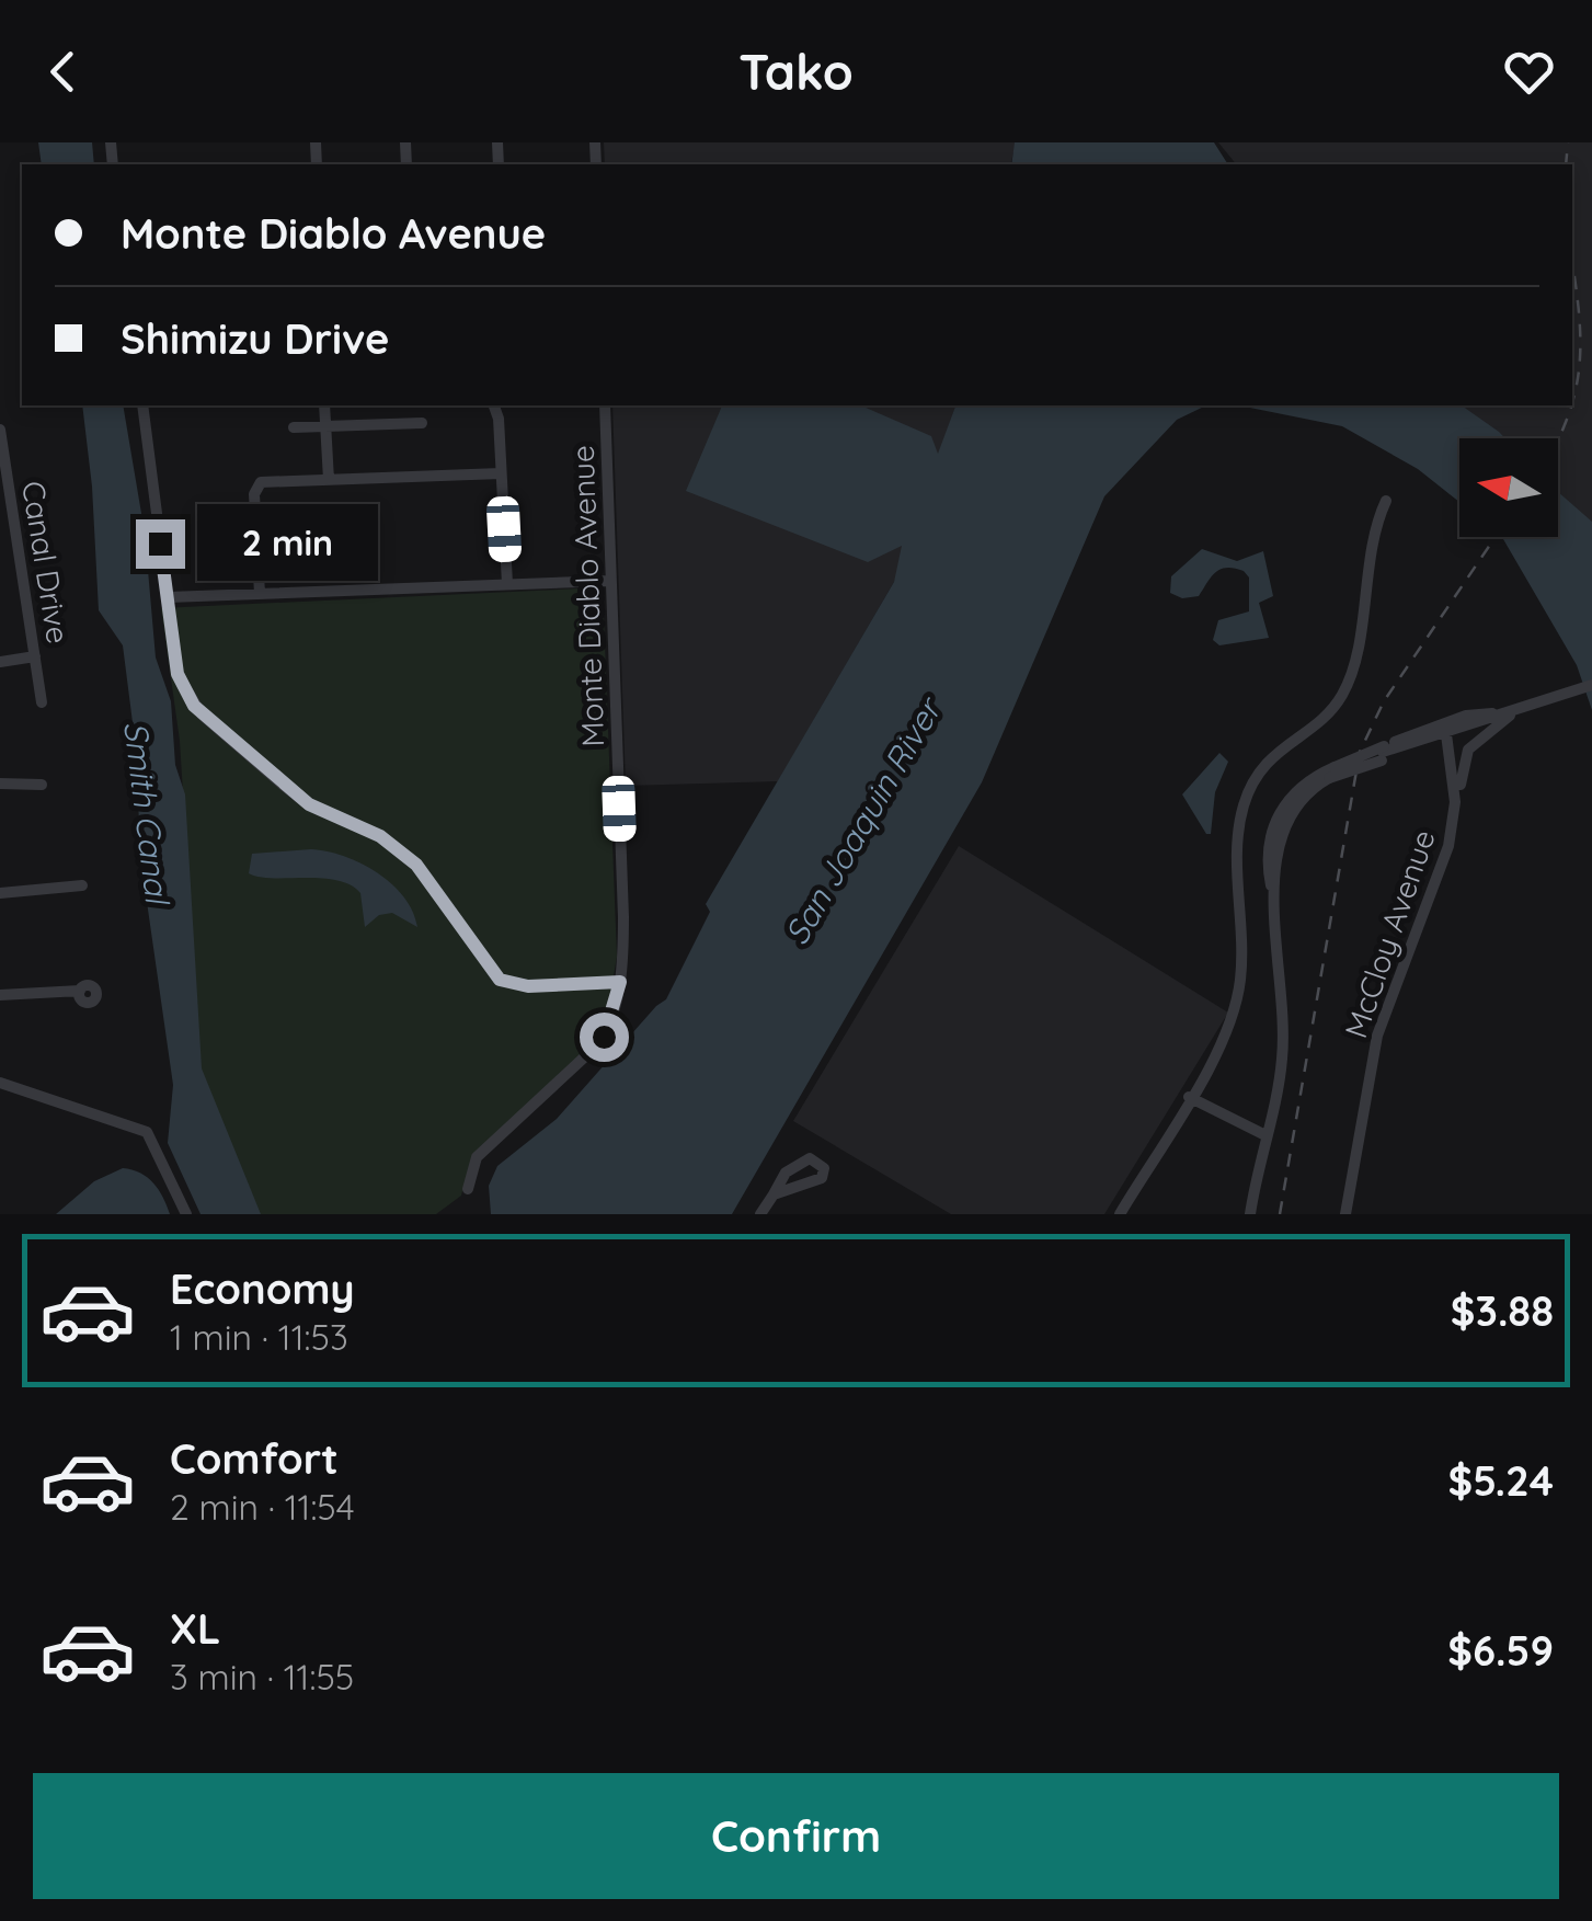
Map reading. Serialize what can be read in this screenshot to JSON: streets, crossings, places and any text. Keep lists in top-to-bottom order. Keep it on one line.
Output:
{"streets":{"street":["Canal Drive","Monte Diablo Avenue","McCloy Avenue"]},"water":["Smith Canal","San Joaquin River"],"north":"left","page":{"header":"Tako","banner":["Monte Diablo Avenue","Shimizu Drive"],"bubble":"2 min","list":[{"name":"Economy","note":"1 min · 11:53","value":"$3.88"},{"name":"Comfort","note":"2 min · 11:54","value":"$5.24"},{"name":"XL","note":"3 min · 11:55","value":"$6.59"}],"buttons":"Confirm"}}
